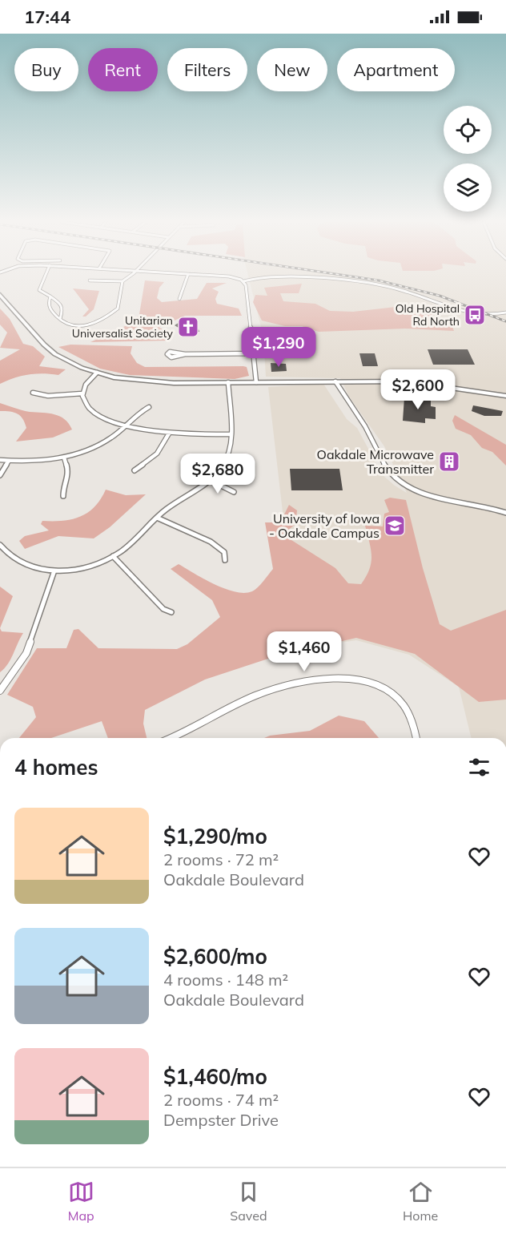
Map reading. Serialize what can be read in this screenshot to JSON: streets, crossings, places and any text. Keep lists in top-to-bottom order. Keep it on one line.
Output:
{"places":{"bus stop":["Old Hospital Rd North"],"church":["Unitarian Universalist Society"],"building":["Oakdale Microwave Transmitter"],"school or university":["University of Iowa - Oakdale Campus"]},"page":{"status":"17:44","chip":["Buy","Rent","Filters","New","Apartment"],"price":["$1,290","$2,600","$2,680","$1,460"],"heading":"4 homes","list":[{"name":"$1,290/mo","note":"2 rooms · 72 m² · Oakdale Boulevard"},{"name":"$2,600/mo","note":"4 rooms · 148 m² · Oakdale Boulevard"},{"name":"$1,460/mo","note":"2 rooms · 74 m² · Dempster Drive"}],"tabs":["Map","Saved","Home"]}}
